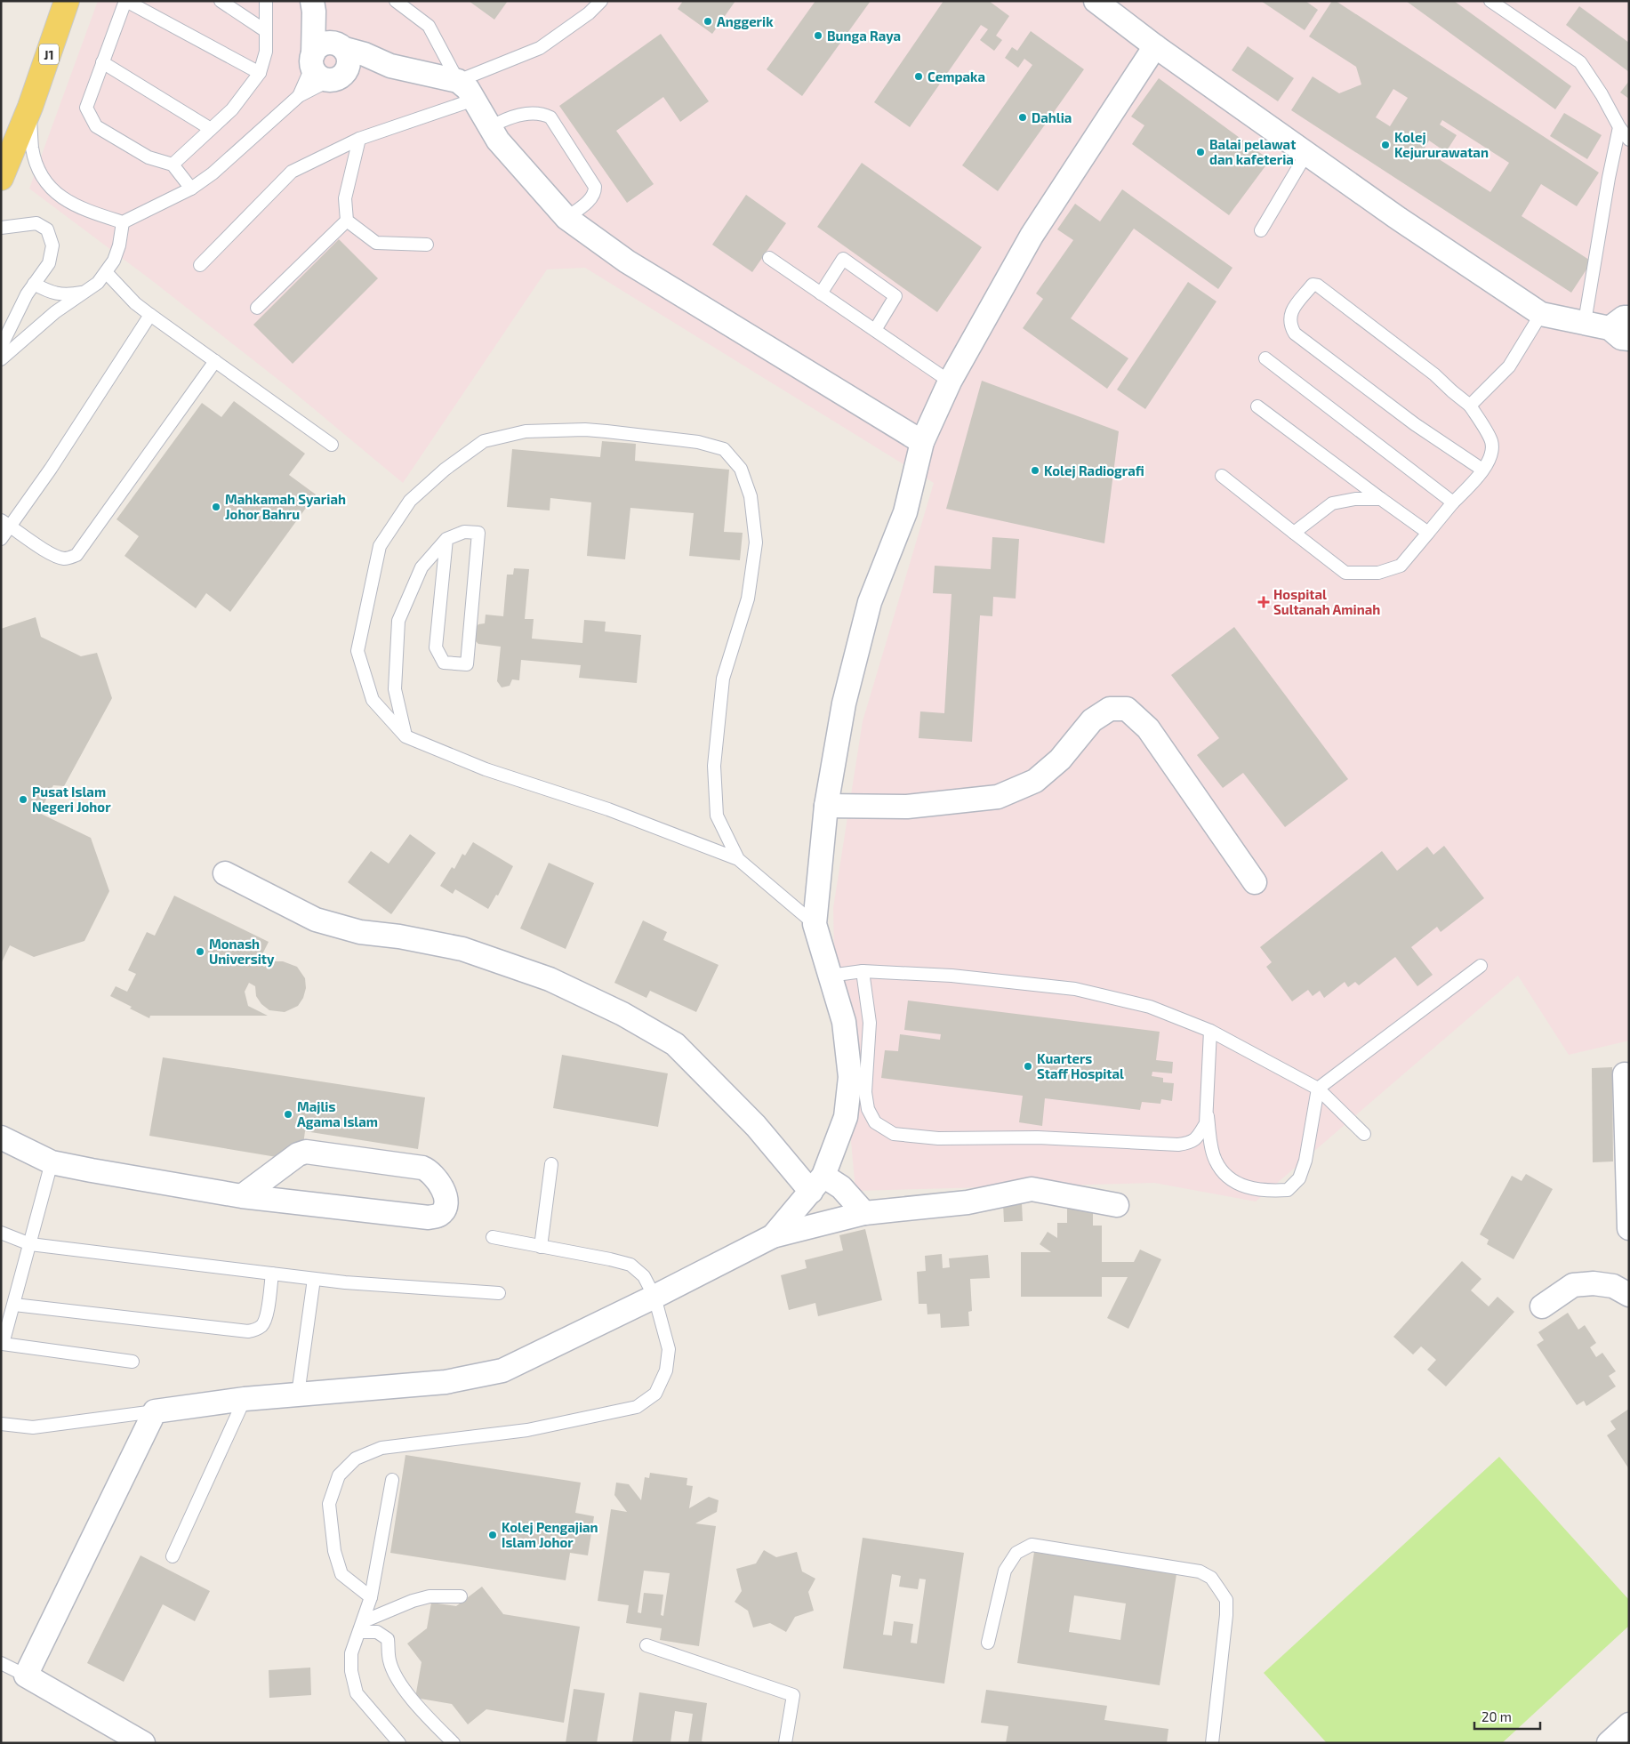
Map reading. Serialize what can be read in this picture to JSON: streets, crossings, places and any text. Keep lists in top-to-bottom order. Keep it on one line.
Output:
{"streets":{"main road":["J1"]},"places":{"other":["Anggerik","Bunga Raya","Cempaka","Dahlia","Kolej Kejururawatan","Balai pelawat dan kafeteria","Kolej Radiografi","Mahkamah Syariah Johor Bahru","Pusat Islam Negeri Johor","Monash University","Kuarters Staff Hospital","Majlis Agama Islam","Kolej Pengajian Islam Johor"],"health":["Hospital Sultanah Aminah"]},"scale_bar":"20 m"}
